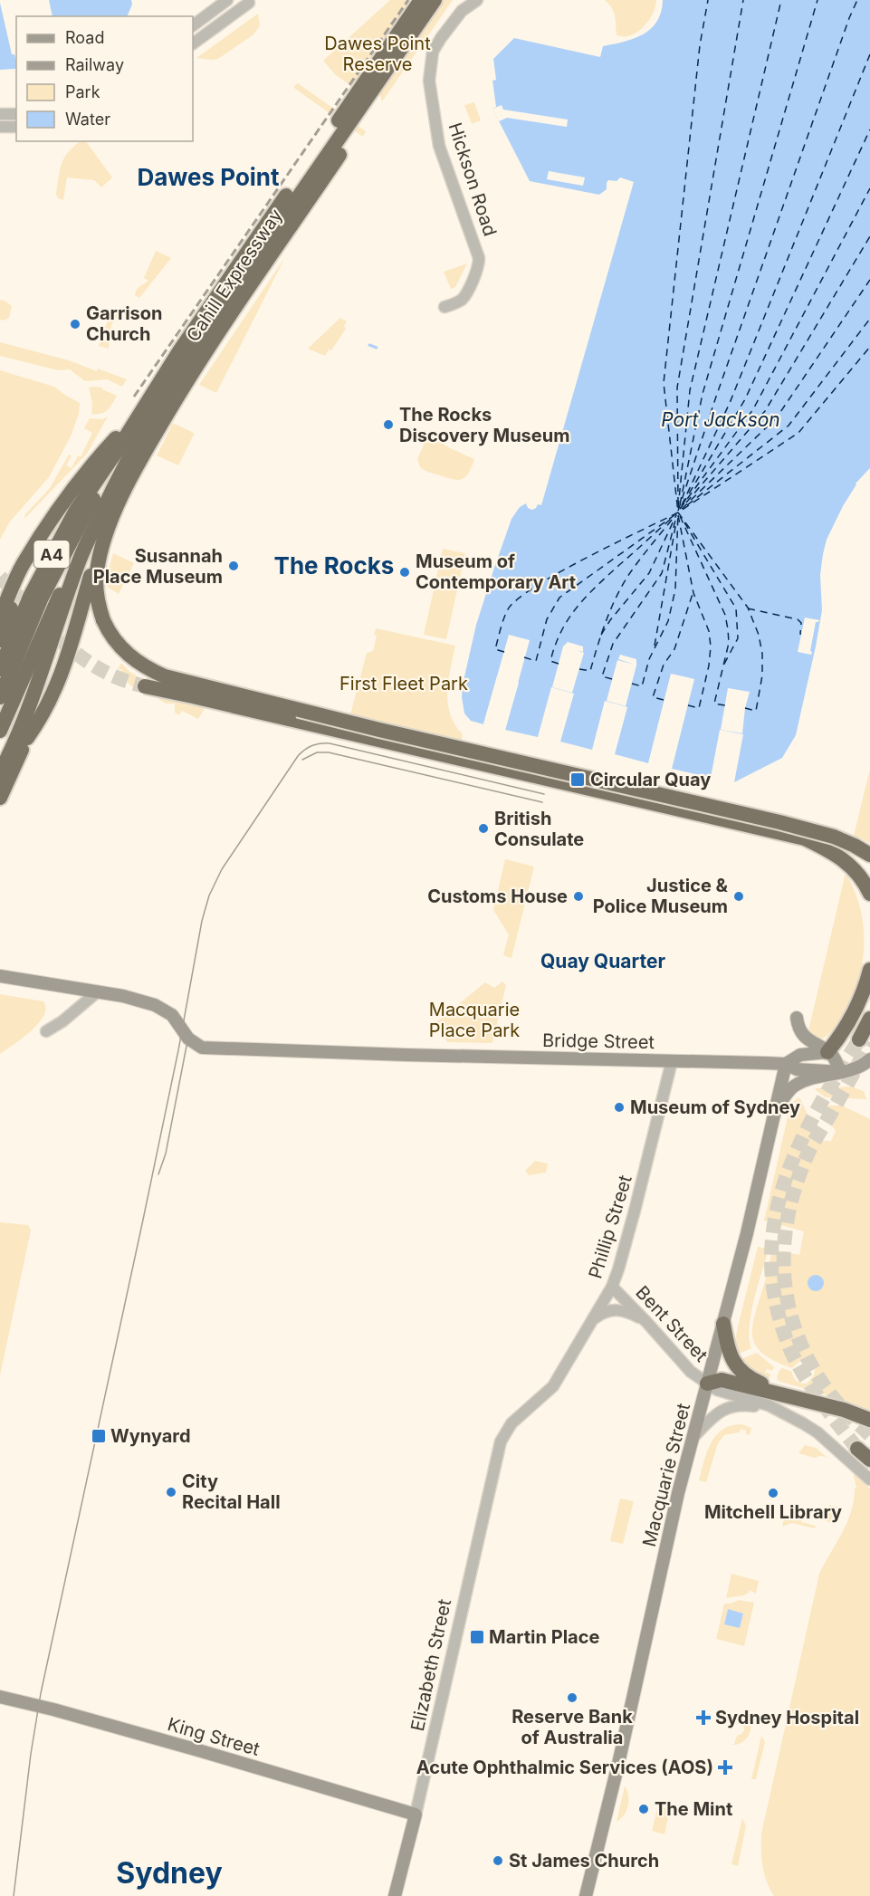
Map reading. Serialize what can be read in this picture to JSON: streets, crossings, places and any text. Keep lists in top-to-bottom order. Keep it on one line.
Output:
{"streets":{"highway":["Cahill Expressway","A4"],"main road":["Bridge Street","Macquarie Street","Elizabeth Street","King Street"],"street":["Hickson Road","Phillip Street","Bent Street"]},"crossings":[["Cahill Expressway","A4"],["Bridge Street","Phillip Street"],["Bridge Street","Macquarie Street"],["Phillip Street","Bent Street"],["Phillip Street","Elizabeth Street"],["Bent Street","Macquarie Street"],["Elizabeth Street","King Street"]],"districts":["Dawes Point","The Rocks","Quay Quarter","Sydney"],"water":["Port Jackson"],"parks":["Dawes Point Reserve","First Fleet Park","Macquarie Place Park"],"places":{"other":["Garrison Church","The Rocks Discovery Museum","Susannah Place Museum","Museum of Contemporary Art","British Consulate","Customs House","Justice & Police Museum","Museum of Sydney","City Recital Hall","Mitchell Library","Reserve Bank of Australia","The Mint","St James Church"],"transit":["Circular Quay","Wynyard","Martin Place"],"health":["Sydney Hospital","Acute Ophthalmic Services (AOS)"]},"legend":["Road","Railway","Park","Water"]}
